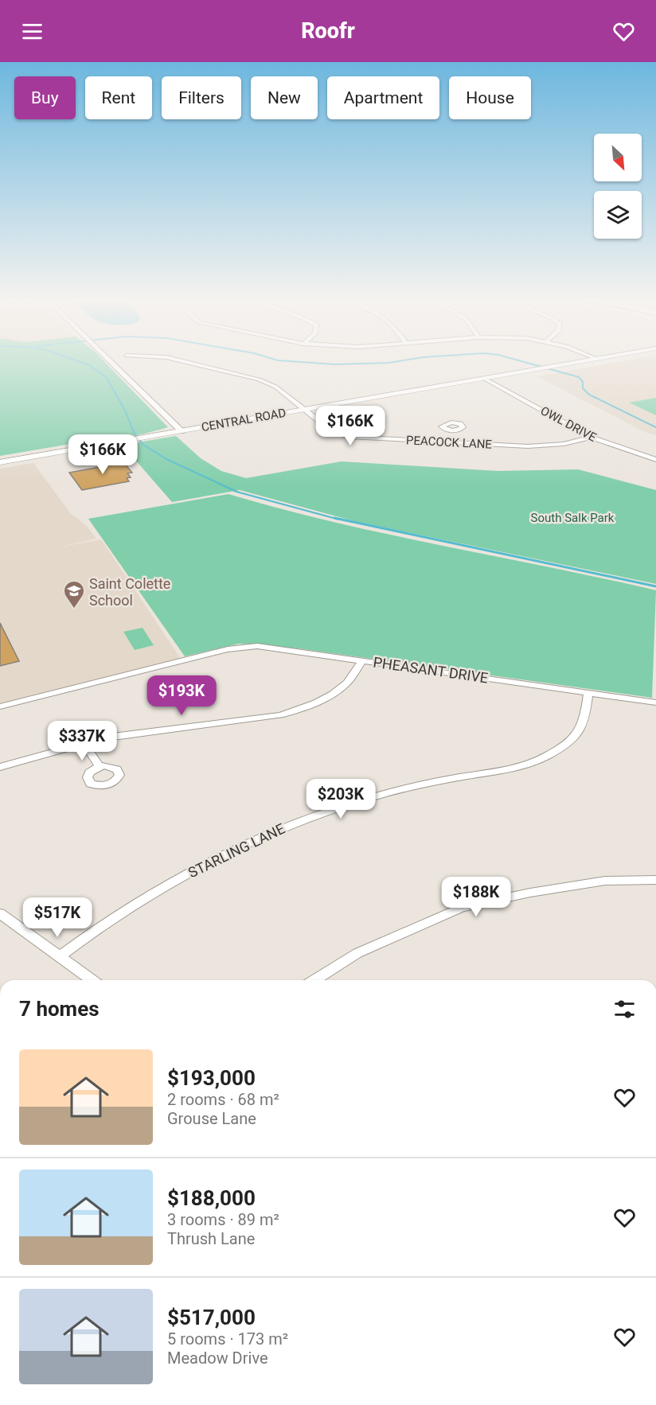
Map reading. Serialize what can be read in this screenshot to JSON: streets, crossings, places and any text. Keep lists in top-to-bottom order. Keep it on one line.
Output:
{"streets":{"street":["CENTRAL ROAD","OWL DRIVE","PEACOCK LANE","PHEASANT DRIVE","STARLING LANE"]},"crossings":[["CENTRAL ROAD","OWL DRIVE"],["CENTRAL ROAD","PEACOCK LANE"],["OWL DRIVE","PEACOCK LANE"],["PHEASANT DRIVE","STARLING LANE"]],"parks":["South Salk Park"],"places":{"school or university":["Saint Colette School"]},"north":"bottom right","page":{"header":"Roofr","chip":["Buy","Rent","Filters","New","Apartment","House"],"price":["$166K","$166K","$193K","$337K","$203K","$188K","$517K"],"heading":"7 homes","list":[{"name":"$193,000","note":"2 rooms · 68 m² · Grouse Lane"},{"name":"$188,000","note":"3 rooms · 89 m² · Thrush Lane"},{"name":"$517,000","note":"5 rooms · 173 m² · Meadow Drive"}]}}
